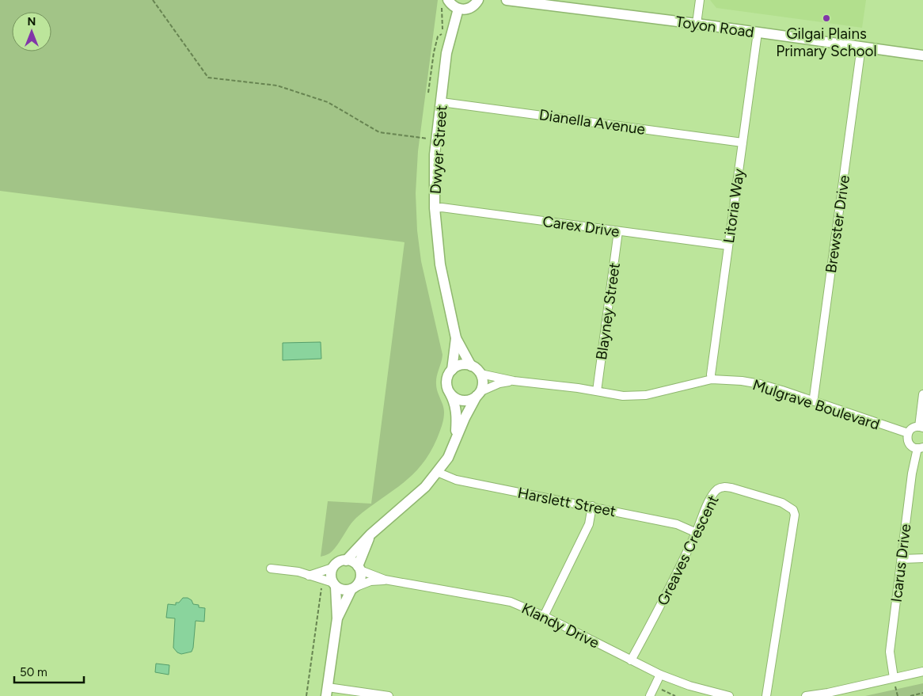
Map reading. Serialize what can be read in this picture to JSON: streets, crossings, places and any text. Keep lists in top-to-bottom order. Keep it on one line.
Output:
{"streets":{"street":["Toyon Road","Dianella Avenue","Dwyer Street","Litoria Way","Brewster Drive","Carex Drive","Blayney Street","Mulgrave Boulevard","Harslett Street","Greaves Crescent","Icarus Drive","Klandy Drive"]},"crossings":[["Toyon Road","Litoria Way"],["Toyon Road","Brewster Drive"],["Dianella Avenue","Dwyer Street"],["Dianella Avenue","Litoria Way"],["Dwyer Street","Carex Drive"],["Dwyer Street","Mulgrave Boulevard"],["Litoria Way","Carex Drive"],["Litoria Way","Mulgrave Boulevard"],["Brewster Drive","Mulgrave Boulevard"],["Carex Drive","Blayney Street"],["Blayney Street","Mulgrave Boulevard"],["Harslett Street","Greaves Crescent"],["Greaves Crescent","Klandy Drive"]],"places":["Gilgai Plains Primary School"],"scale_bar":"50 m","north":"top"}
